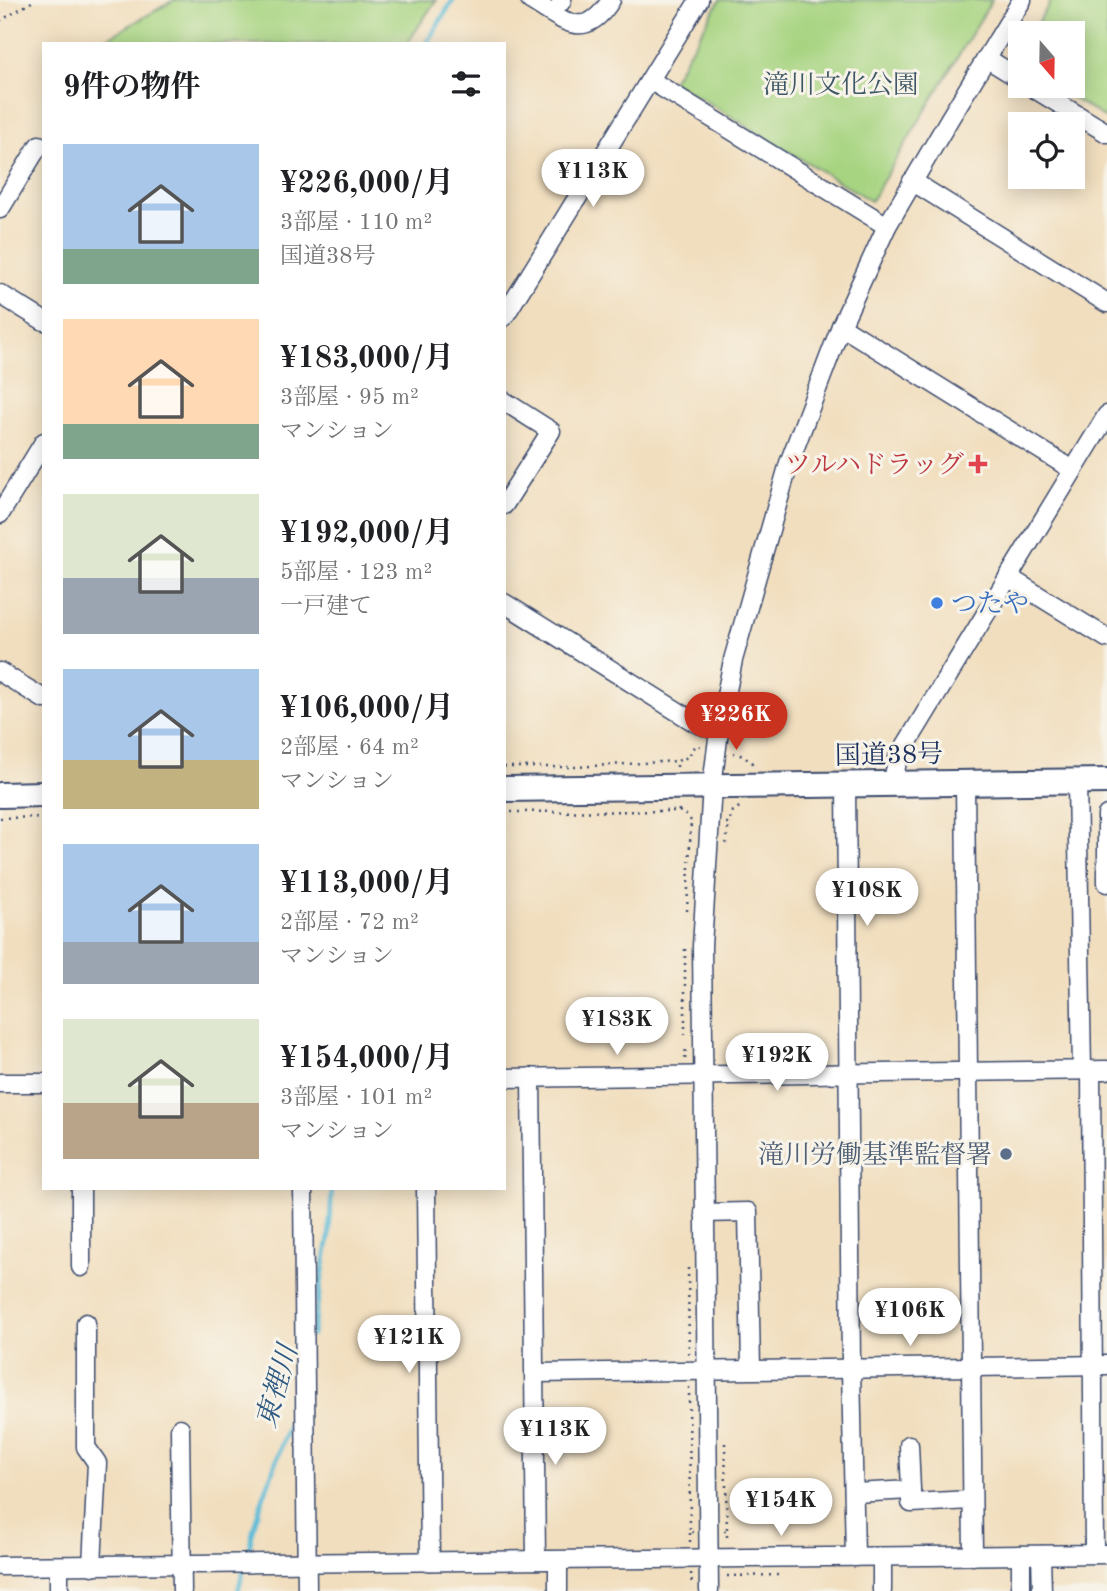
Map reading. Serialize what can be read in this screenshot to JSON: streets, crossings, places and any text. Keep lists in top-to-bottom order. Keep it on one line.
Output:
{"streets":{"highway":["国道38号"]},"water":["東裡川"],"parks":["滝川文化公園"],"places":{"health":["ツルハドラッグ"],"other":["つたや","滝川労働基準監督署"]},"north":"bottom","page":{"heading":"9件の物件","list":[{"name":"¥226,000/月","note":"3部屋 · 110 m² · 国道38号"},{"name":"¥183,000/月","note":"3部屋 · 95 m² · マンション"},{"name":"¥192,000/月","note":"5部屋 · 123 m² · 一戸建て"},{"name":"¥106,000/月","note":"2部屋 · 64 m² · マンション"},{"name":"¥113,000/月","note":"2部屋 · 72 m² · マンション"},{"name":"¥154,000/月","note":"3部屋 · 101 m² · マンション"}],"price":["¥113K","¥226K","¥108K","¥183K","¥192K","¥106K","¥121K","¥113K","¥154K"]}}
